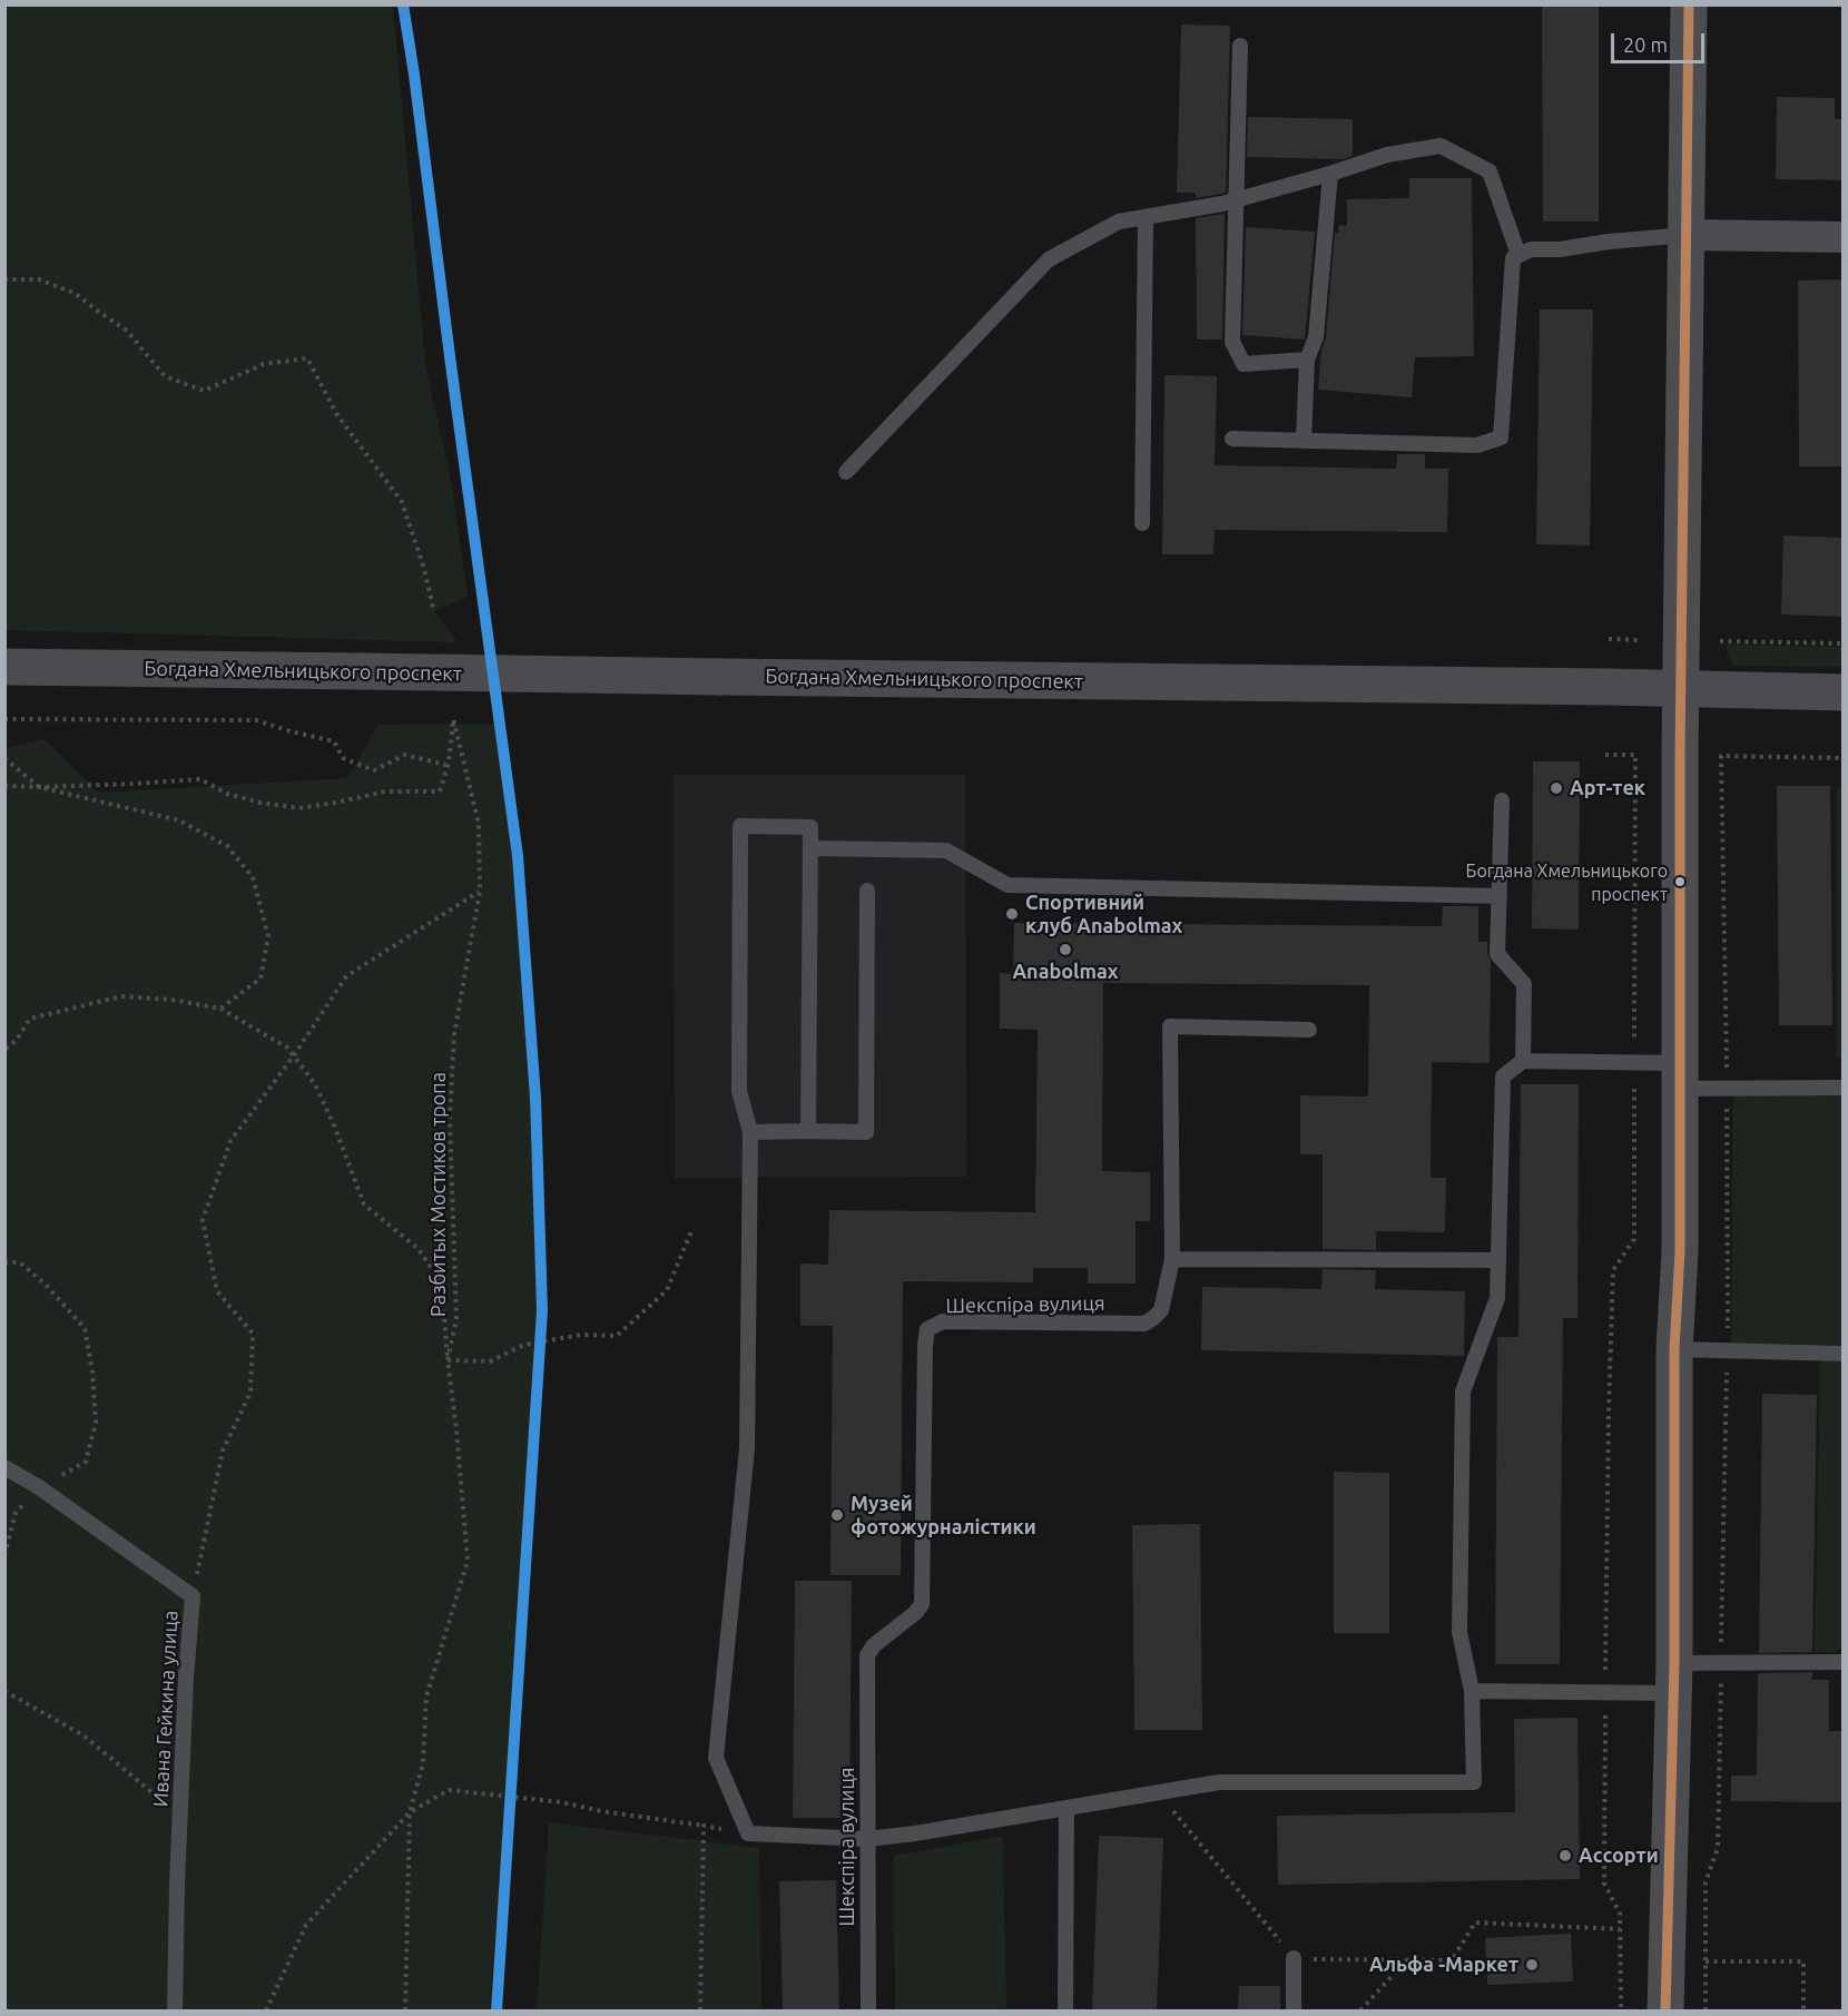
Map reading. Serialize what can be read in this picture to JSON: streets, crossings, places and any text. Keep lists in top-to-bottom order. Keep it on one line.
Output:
{"streets":{"main road":["Богдана Хмельницького проспект"],"lane":["Шекспіра вулиця","Ивана Гейкина улица"],"path":["Разбитых Мостиков тропа"]},"places":["Арт-тек","Богдана Хмельницького проспект","Спортивний клуб Anabolmax","Anabolmax","Музей фотожурналістики","Ассорти","Альфа -Маркет"],"scale_bar":"20 m"}
